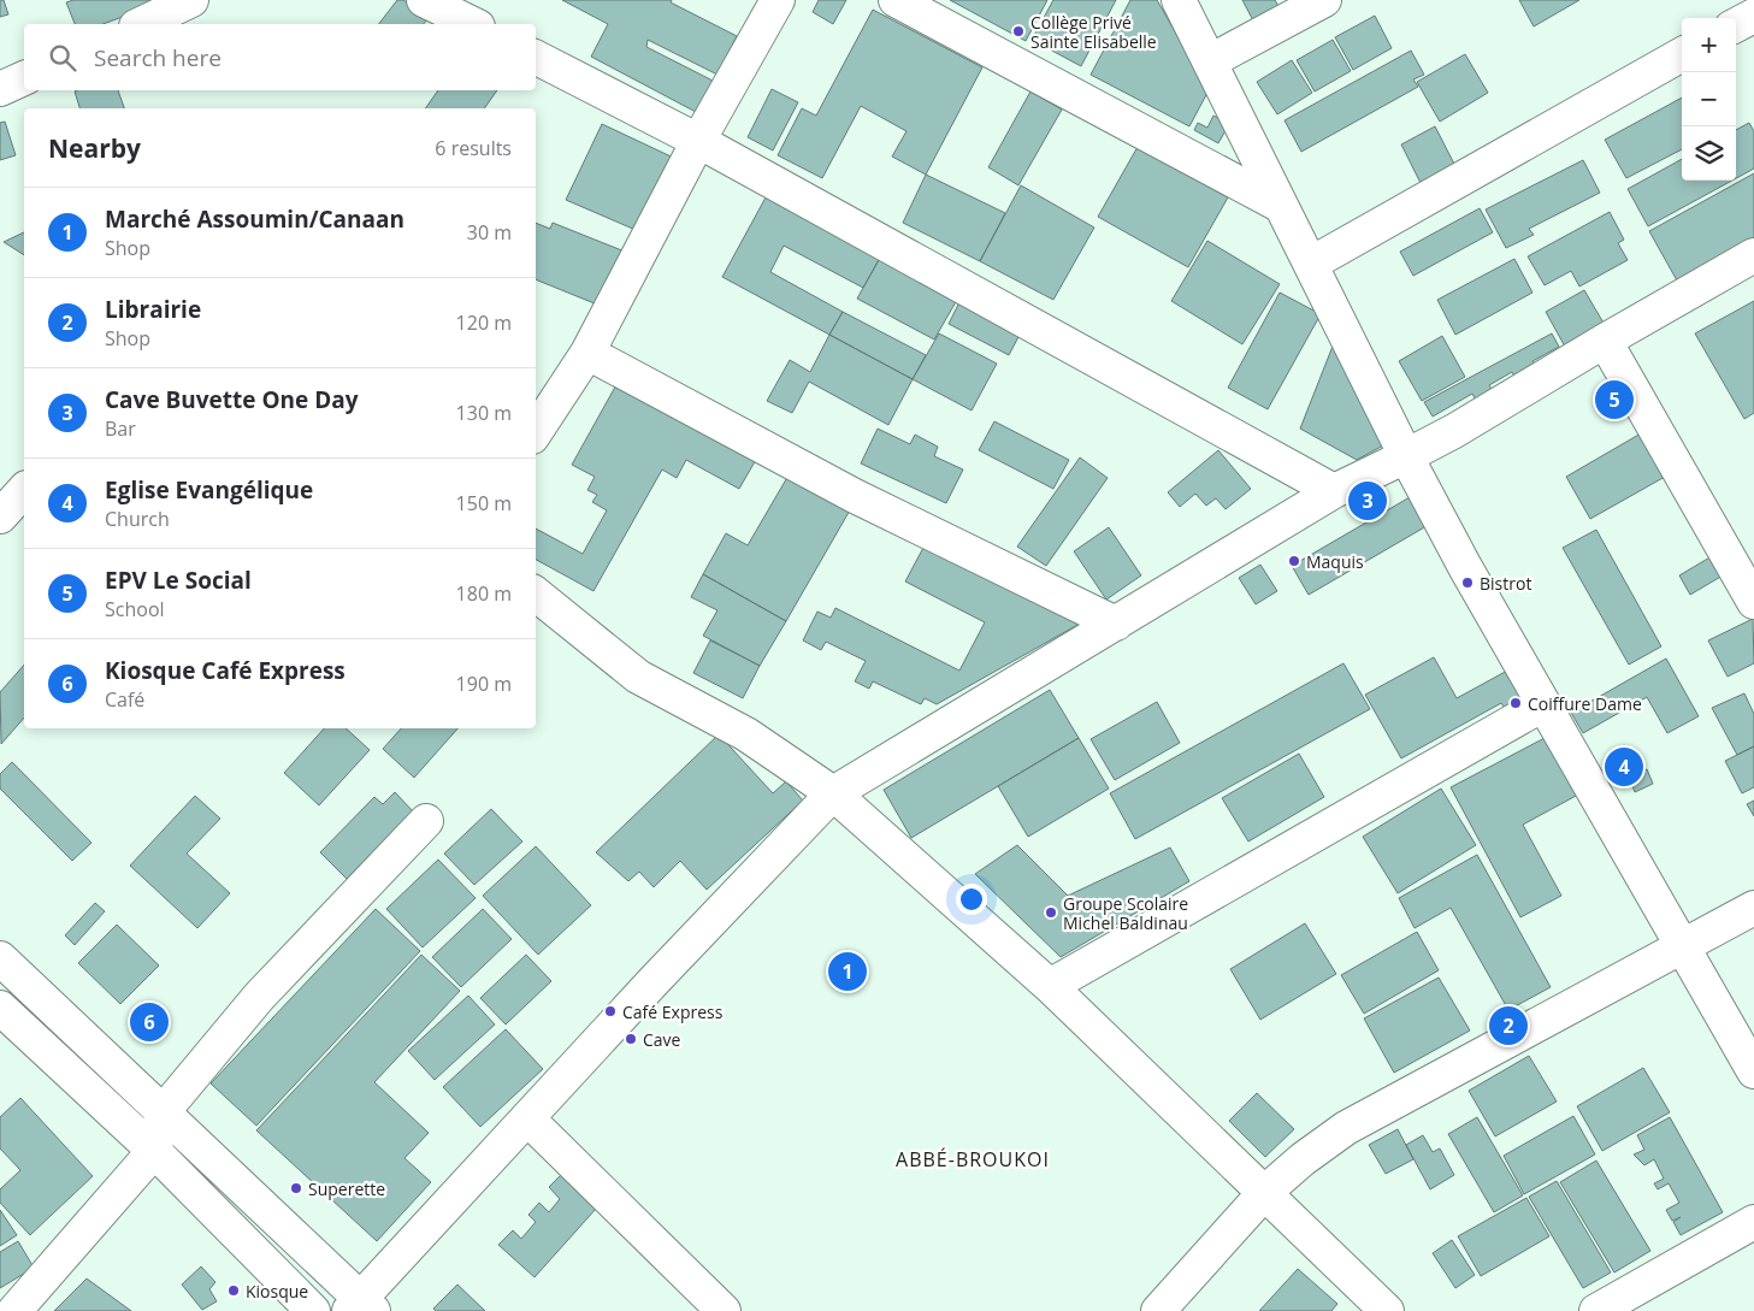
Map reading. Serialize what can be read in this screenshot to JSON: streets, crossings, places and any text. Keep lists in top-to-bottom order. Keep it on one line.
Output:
{"districts":["ABBÉ-BROUKOI"],"places":["Collège Privé Sainte Elisabelle","Maquis","Bistrot","Coiffure Dame","Groupe Scolaire Michel Baldinau","Café Express","Cave","Superette","Kiosque"],"page":{"map_buttons":["+","−"],"search":"Search here","heading":["Nearby","6 results"],"list":[{"mark":"1","name":"Marché Assoumin/Canaan","note":"Shop","value":"30 m"},{"mark":"2","name":"Librairie","note":"Shop","value":"120 m"},{"mark":"3","name":"Cave Buvette One Day","note":"Bar","value":"130 m"},{"mark":"4","name":"Eglise Evangélique","note":"Church","value":"150 m"},{"mark":"5","name":"EPV Le Social","note":"School","value":"180 m"},{"mark":"6","name":"Kiosque Café Express","note":"Café","value":"190 m"}],"pins":["5","3","4","1","6","2"]}}
